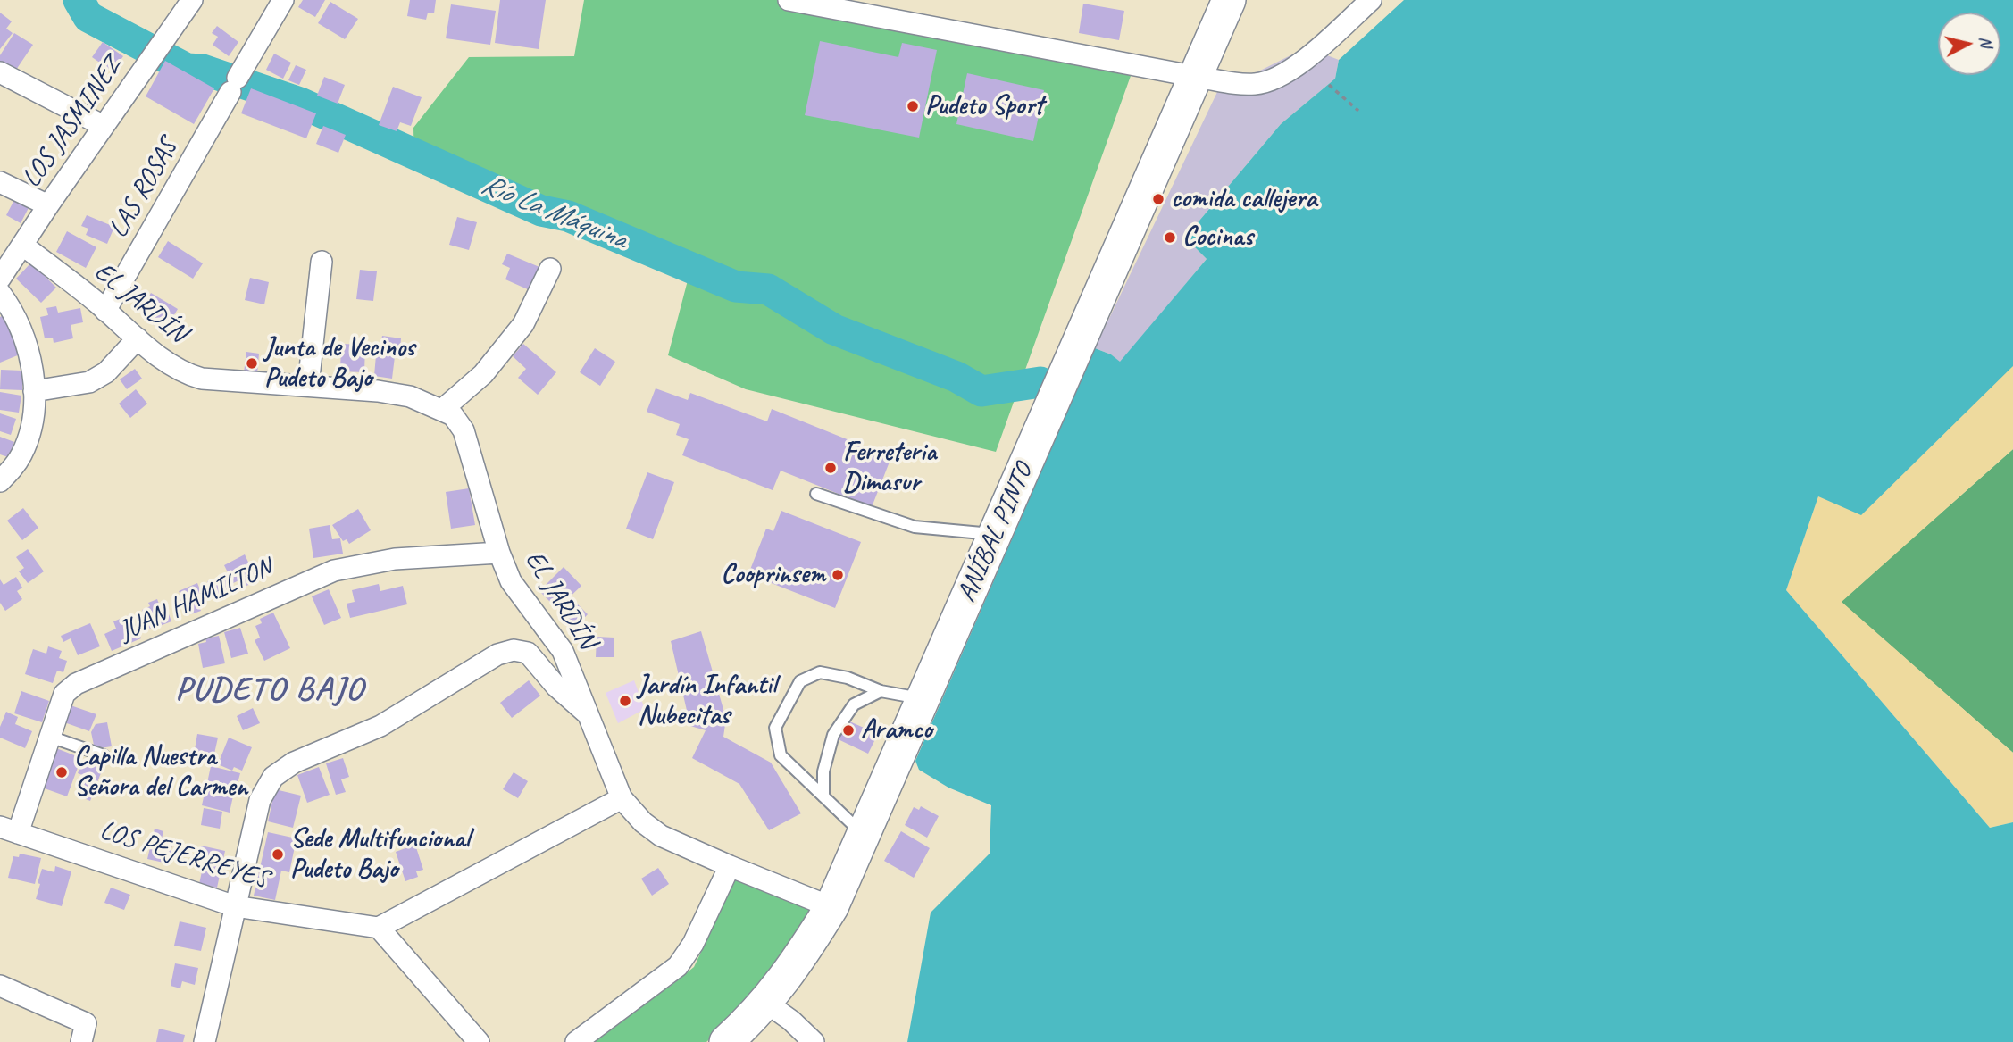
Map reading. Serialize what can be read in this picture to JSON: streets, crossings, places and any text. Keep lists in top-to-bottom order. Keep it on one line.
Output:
{"streets":{"main road":["ANÍBAL PINTO"],"street":["LOS JASMINEZ","LAS ROSAS","EL JARDÍN","JUAN HAMILTON","LOS PEJERREYES"]},"crossings":[["LOS JASMINEZ","EL JARDÍN"],["LAS ROSAS","EL JARDÍN"],["EL JARDÍN","ANÍBAL PINTO"],["EL JARDÍN","JUAN HAMILTON"],["JUAN HAMILTON","LOS PEJERREYES"]],"districts":["PUDETO BAJO"],"water":["Río La Máquina"],"places":["Pudeto Sport","comida callejera","Cocinas","Junta de Vecinos Pudeto Bajo","Ferreteria Dimasur","Cooprinsem","Jardín Infantil Nubecitas","Aramco","Capilla Nuestra Señora del Carmen","Sede Multifuncional Pudeto Bajo"],"north":"right"}
